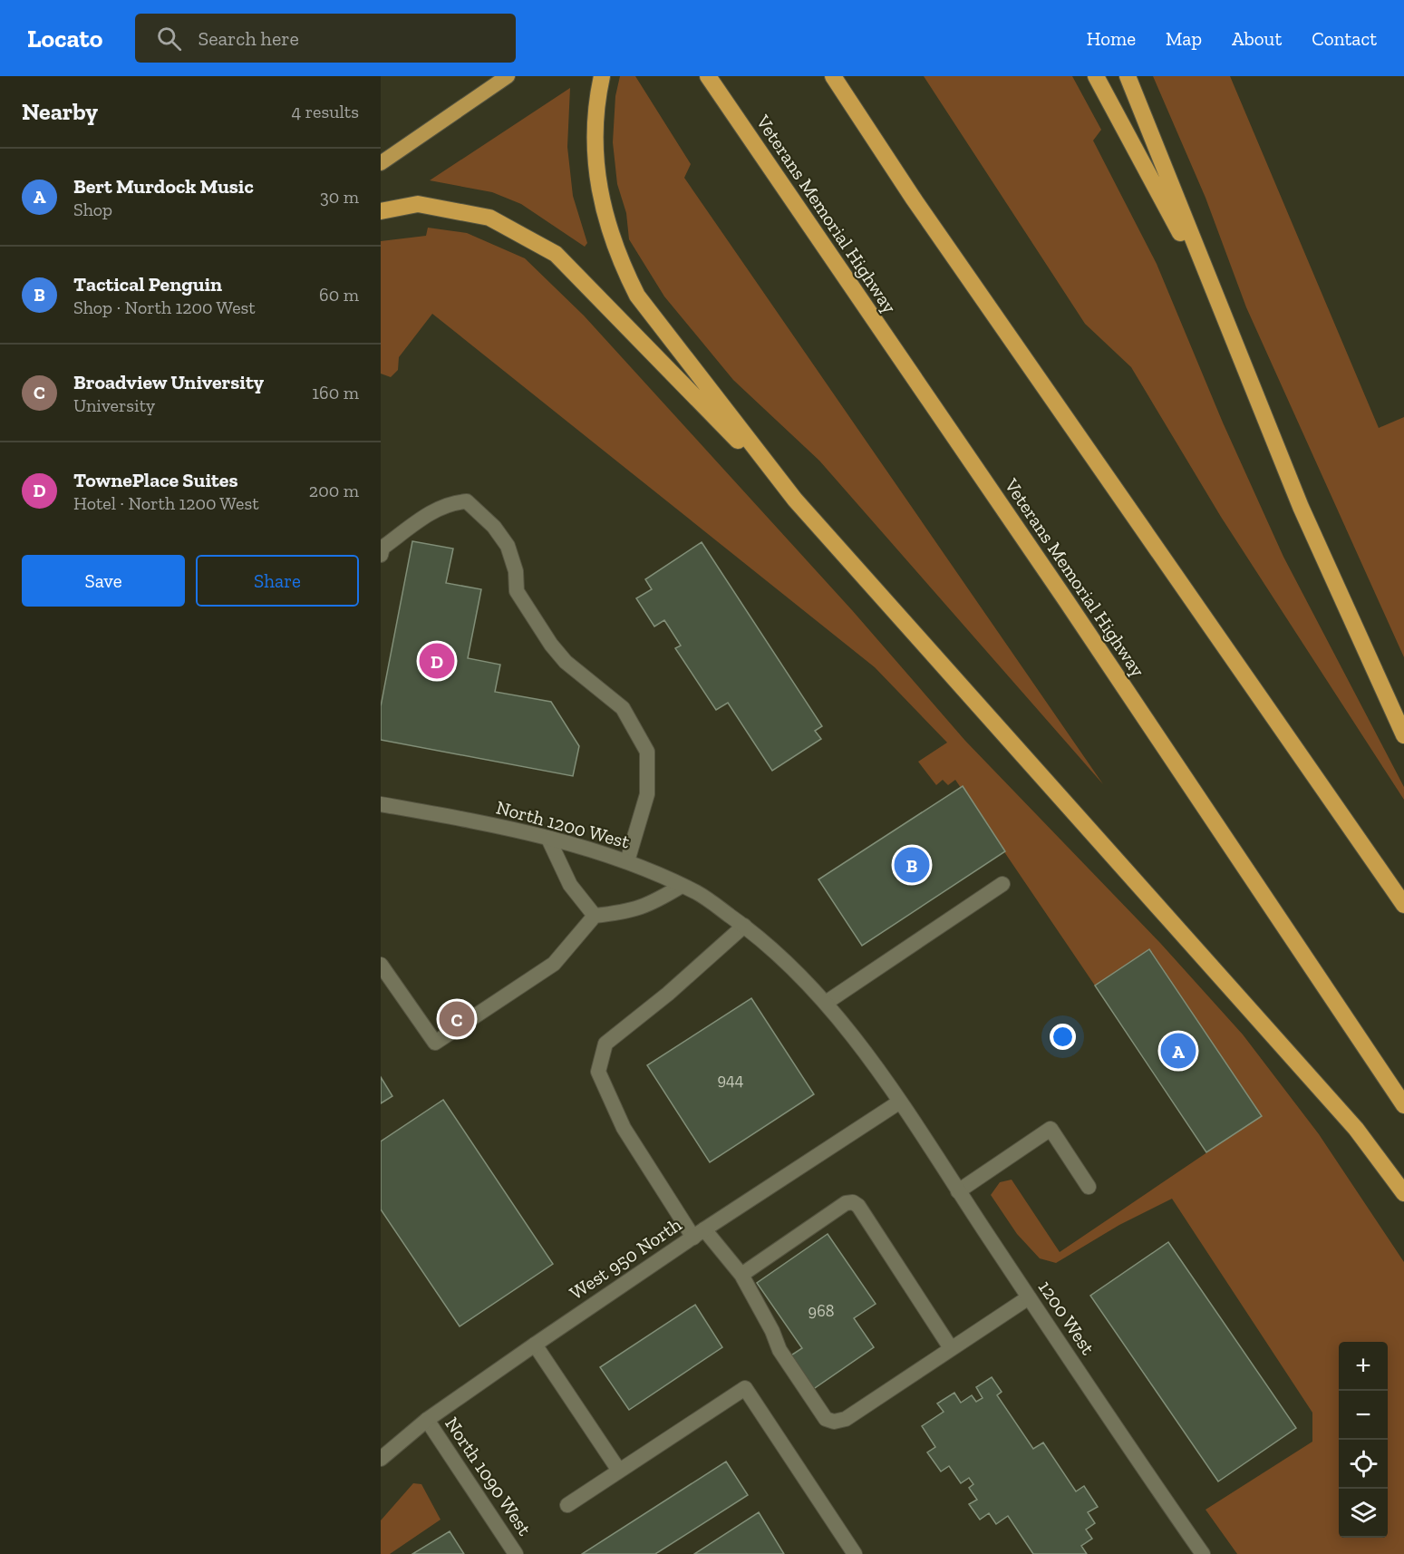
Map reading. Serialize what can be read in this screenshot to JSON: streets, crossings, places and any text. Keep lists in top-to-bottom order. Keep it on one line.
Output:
{"streets":{"highway":["Veterans Memorial Highway"],"street":["North 1200 West","West 950 North","1200 West","North 1090 West"]},"crossings":[["North 1200 West","West 950 North"],["North 1200 West","1200 West"],["West 950 North","1200 West"],["West 950 North","North 1090 West"]],"house_numbers":["944","968"],"page":{"header":"Locato","search":"Search here","nav":["Home","Map","About","Contact"],"heading":["Nearby","4 results"],"list":[{"mark":"A","name":"Bert Murdock Music","note":"Shop","value":"30 m"},{"mark":"B","name":"Tactical Penguin","note":"Shop · North 1200 West","value":"60 m"},{"mark":"C","name":"Broadview University","note":"University","value":"160 m"},{"mark":"D","name":"TownePlace Suites","note":"Hotel · North 1200 West","value":"200 m"}],"buttons":["Save","Share"],"pins":["D","B","C","A"],"map_buttons":["+","−"]}}
